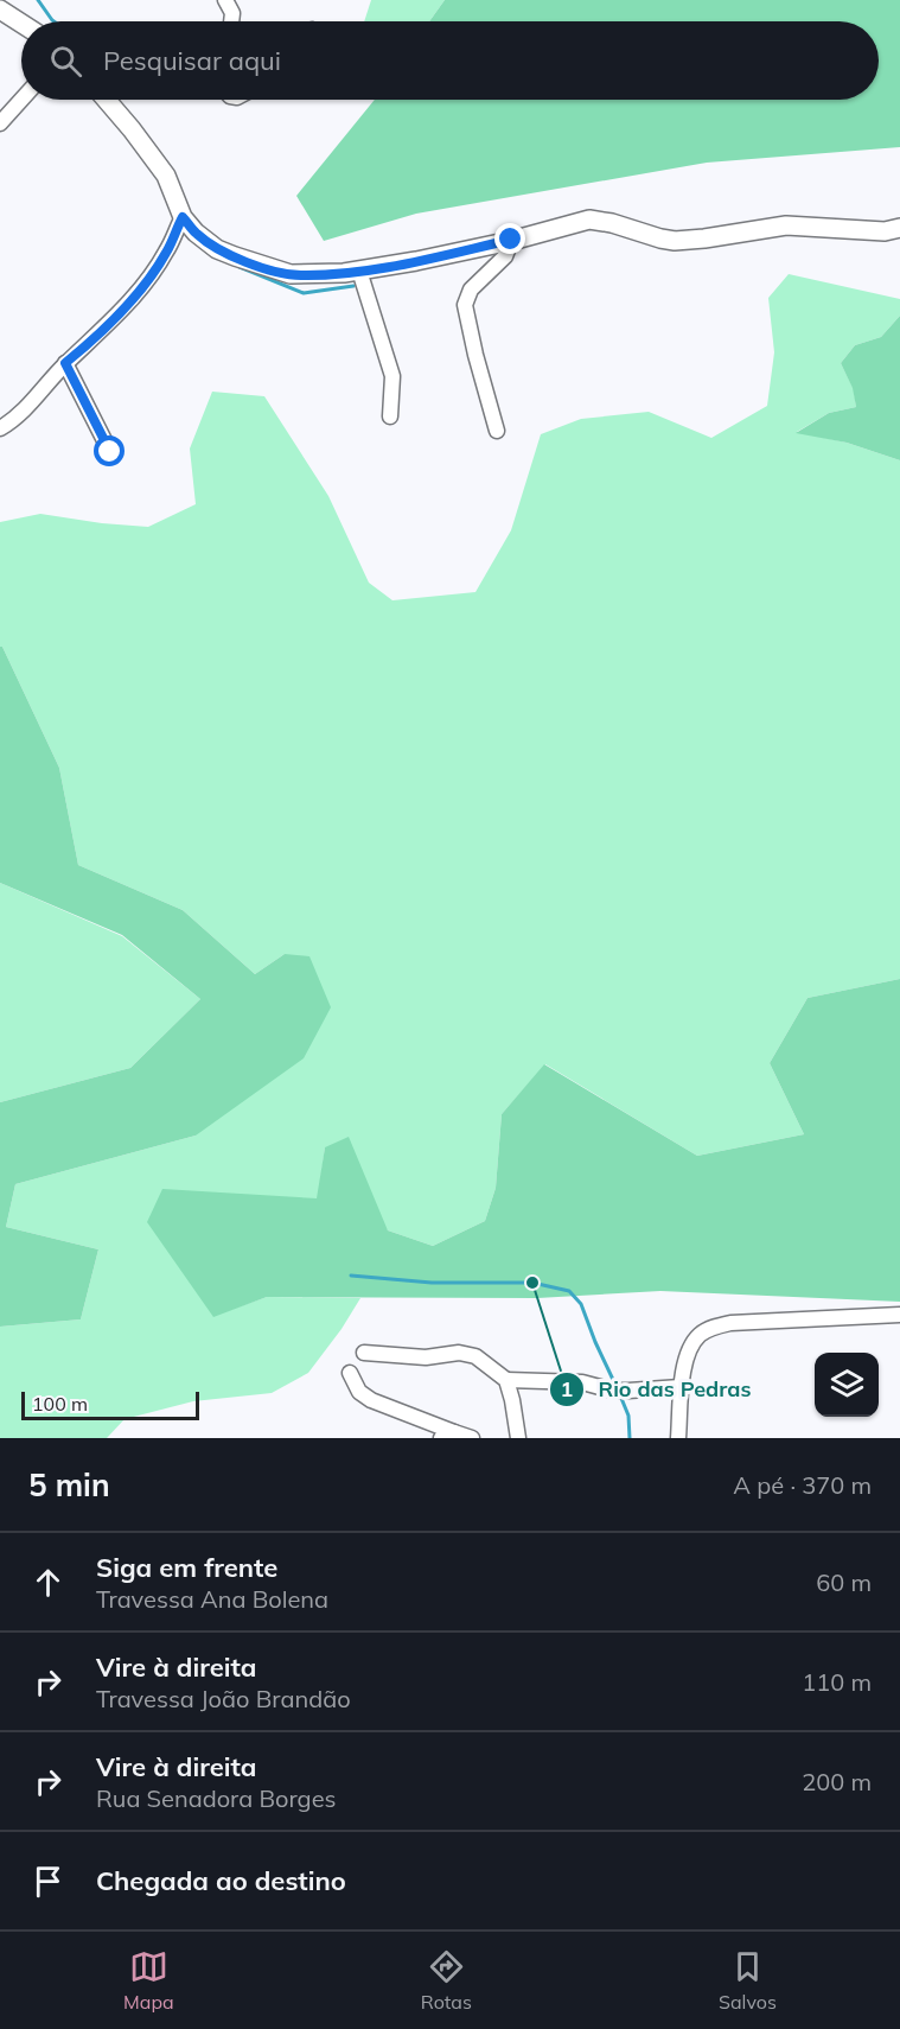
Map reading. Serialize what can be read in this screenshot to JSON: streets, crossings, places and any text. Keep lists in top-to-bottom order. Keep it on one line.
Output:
{"places":["Rio das Pedras"],"scale_bar":"100 m","page":{"search":"Pesquisar aqui","scale":"100 m","heading":["5 min","A pé · 370 m"],"list":[["Siga em frente","Travessa Ana Bolena","60 m"],["Vire à direita","Travessa João Brandão","110 m"],["Vire à direita","Rua Senadora Borges","200 m"],"Chegada ao destino"],"nav":["Mapa","Rotas","Salvos"]}}
